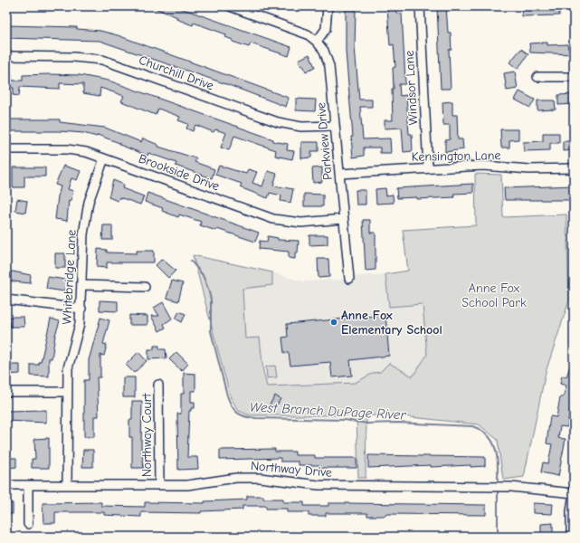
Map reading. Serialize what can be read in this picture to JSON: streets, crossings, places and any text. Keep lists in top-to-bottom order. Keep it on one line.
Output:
{"streets":{"street":["Churchill Drive","Windsor Lane","Parkview Drive","Kensington Lane","Brookside Drive","Whitebridge Lane","Northway Court","Northway Drive"]},"crossings":[["Churchill Drive","Parkview Drive"],["Windsor Lane","Kensington Lane"],["Parkview Drive","Kensington Lane"],["Parkview Drive","Brookside Drive"],["Brookside Drive","Whitebridge Lane"],["Whitebridge Lane","Northway Drive"],["Northway Court","Northway Drive"]],"water":["West Branch DuPage River"],"parks":["Anne Fox School Park"],"places":["Anne Fox Elementary School"]}
